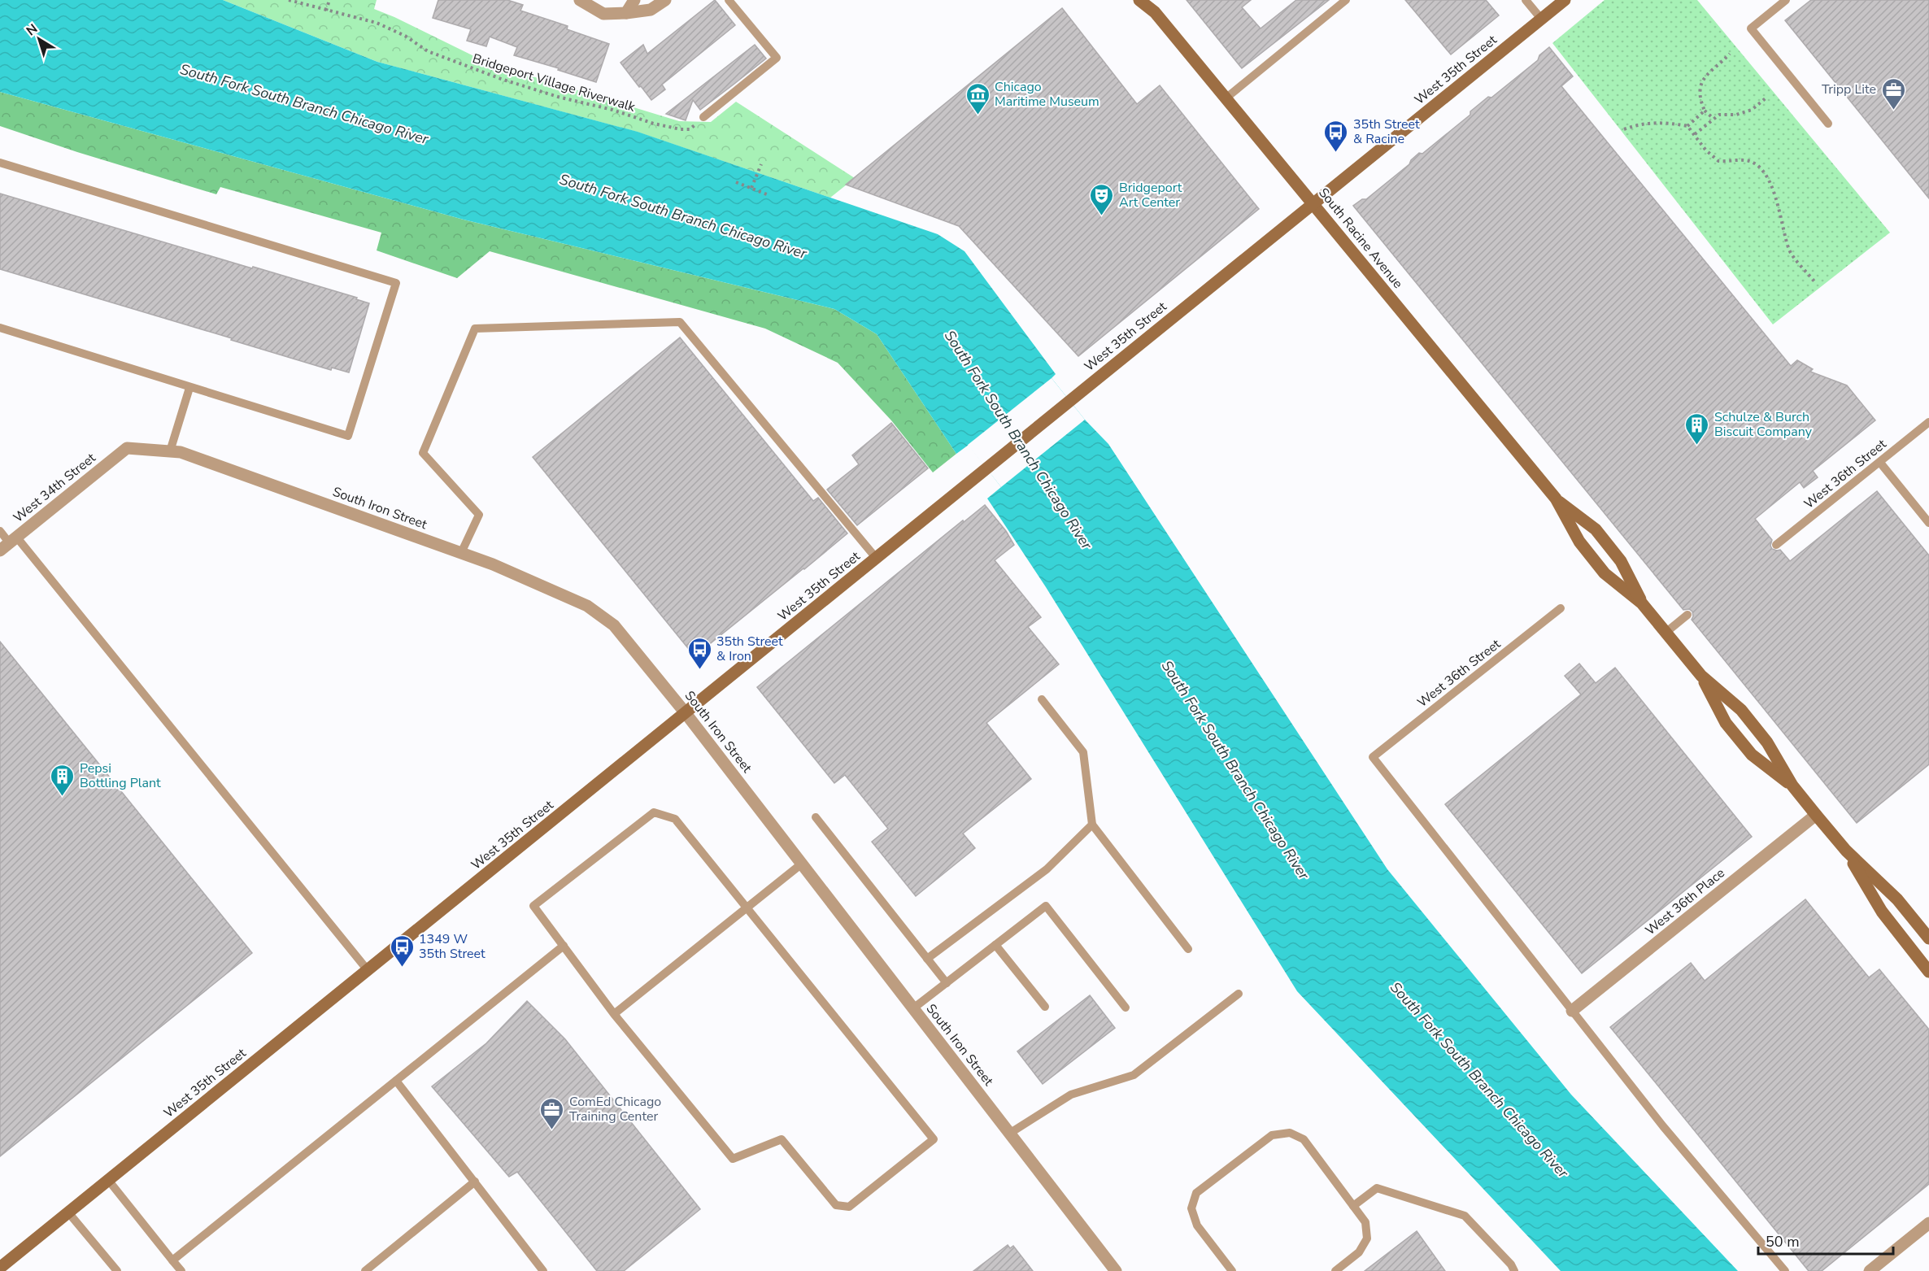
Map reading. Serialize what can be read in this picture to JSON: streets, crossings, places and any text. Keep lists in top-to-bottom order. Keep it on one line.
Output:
{"streets":{"main road":["West 35th Street","South Racine Avenue"],"street":["West 34th Street","South Iron Street","West 36th Place"],"lane":["West 36th Street"],"path":["Bridgeport Village Riverwalk"]},"crossings":[["West 35th Street","South Racine Avenue"],["West 35th Street","South Iron Street"],["South Racine Avenue","West 36th Place"],["West 36th Street","West 36th Place"],["West 34th Street","South Iron Street"]],"water":["South Fork South Branch Chicago River"],"places":{"office":["Tripp Lite","ComEd Chicago Training Center"],"museum":["Chicago Maritime Museum"],"bus stop":["35th Street & Racine","35th Street & Iron","1349 W 35th Street"],"theatre":["Bridgeport Art Center"],"building":["Schulze & Burch Biscuit Company","Pepsi Bottling Plant"]},"scale_bar":"50 m","north":"top left"}
